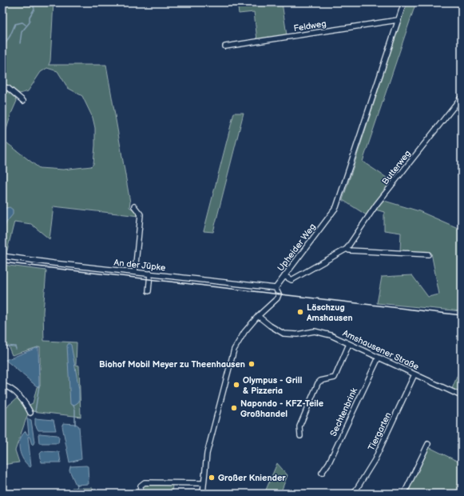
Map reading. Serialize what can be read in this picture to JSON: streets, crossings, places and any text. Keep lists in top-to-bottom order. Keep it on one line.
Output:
{"streets":{"street":["Feldweg","Butterweg","Upheider Weg","An der Jüpke","Amshausener Straße","Sechtenbrink","Tiergarten"]},"crossings":[["Feldweg","Upheider Weg"],["Butterweg","Upheider Weg"],["Upheider Weg","An der Jüpke"],["Upheider Weg","Amshausener Straße"],["Amshausener Straße","Sechtenbrink"],["Amshausener Straße","Tiergarten"]],"places":["Löschzug Amshausen","Biohof Mobil Meyer zu Theenhausen","Olympus - Grill & Pizzeria","Napondo - KFZ-Teile Großhandel","Großer Kniender"]}
